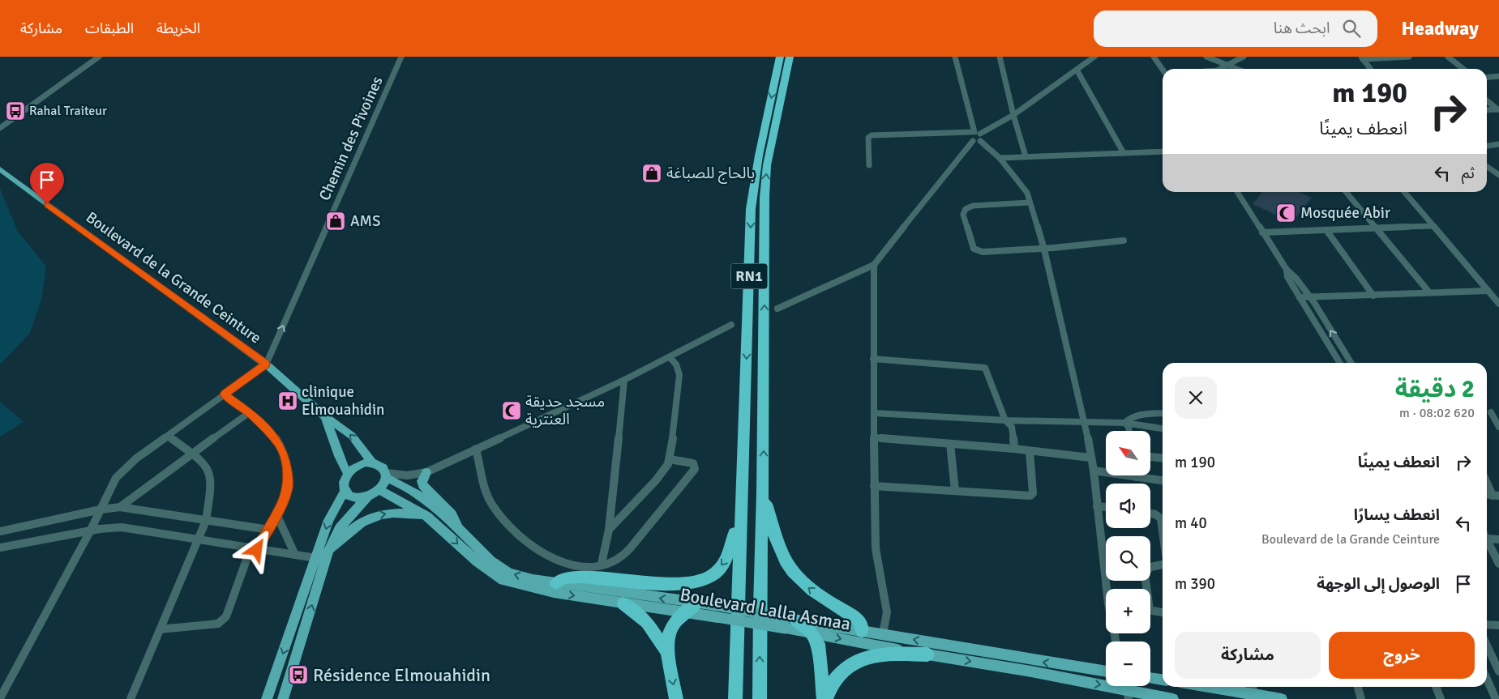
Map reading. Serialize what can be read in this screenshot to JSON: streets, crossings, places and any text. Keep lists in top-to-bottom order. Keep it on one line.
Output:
{"streets":{"highway":["RN1"],"main road":["Boulevard de la Grande Ceinture","Boulevard Lalla Asmaa"],"street":["Chemin des Pivoines"]},"crossings":[["Chemin des Pivoines","Boulevard de la Grande Ceinture"],["Boulevard de la Grande Ceinture","Boulevard Lalla Asmaa"]],"one_way":["Chemin des Pivoines"],"places":{"bus stop":["Rahal Traiteur","Résidence Elmouahidin"],"shop":["بالحاج للصباغة","AMS"],"mosque":["Mosquée Abir","مسجد حديقة العنترية"],"hospital":["clinique Elmouahidin"]},"north":"top left","page":{"header":"Headway","search":"ابحث هنا","nav":["الخريطة","الطبقات","مشاركة"],"turn":["190 m","انعطف يمينًا"],"then":"ثم","heading":["2 دقيقة","620 m · 08:02"],"map_buttons":["+","−"],"list":[{"name":"انعطف يمينًا","value":"190 m"},{"name":"انعطف يسارًا","note":"Boulevard de la Grande Ceinture","value":"40 m"},{"name":"الوصول إلى الوجهة","value":"390 m"}],"buttons":["خروج","مشاركة"]}}
